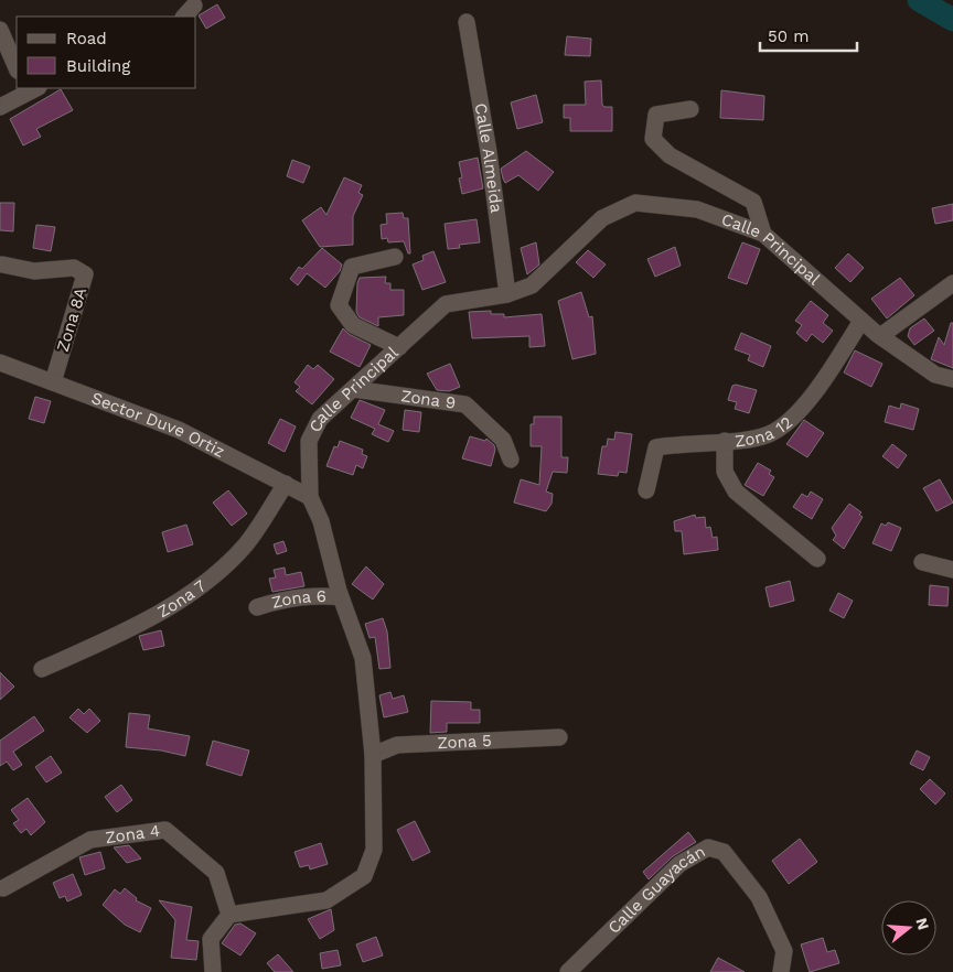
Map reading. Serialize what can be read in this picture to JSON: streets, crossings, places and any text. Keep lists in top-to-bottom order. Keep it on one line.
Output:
{"streets":{"street":["Calle Almeida","Calle Principal","Zona 8A","Zona 9","Sector Duve Ortiz","Zona 12","Zona 7","Zona 6","Zona 5","Zona 4","Calle Guayacán"]},"crossings":[["Calle Almeida","Calle Principal"],["Calle Principal","Zona 9"],["Calle Principal","Sector Duve Ortiz"],["Calle Principal","Zona 12"],["Calle Principal","Zona 6"],["Calle Principal","Zona 5"],["Calle Principal","Zona 4"],["Zona 8A","Sector Duve Ortiz"],["Sector Duve Ortiz","Zona 7"]],"legend":["Road","Building"],"scale_bar":"50 m","north":"right"}
